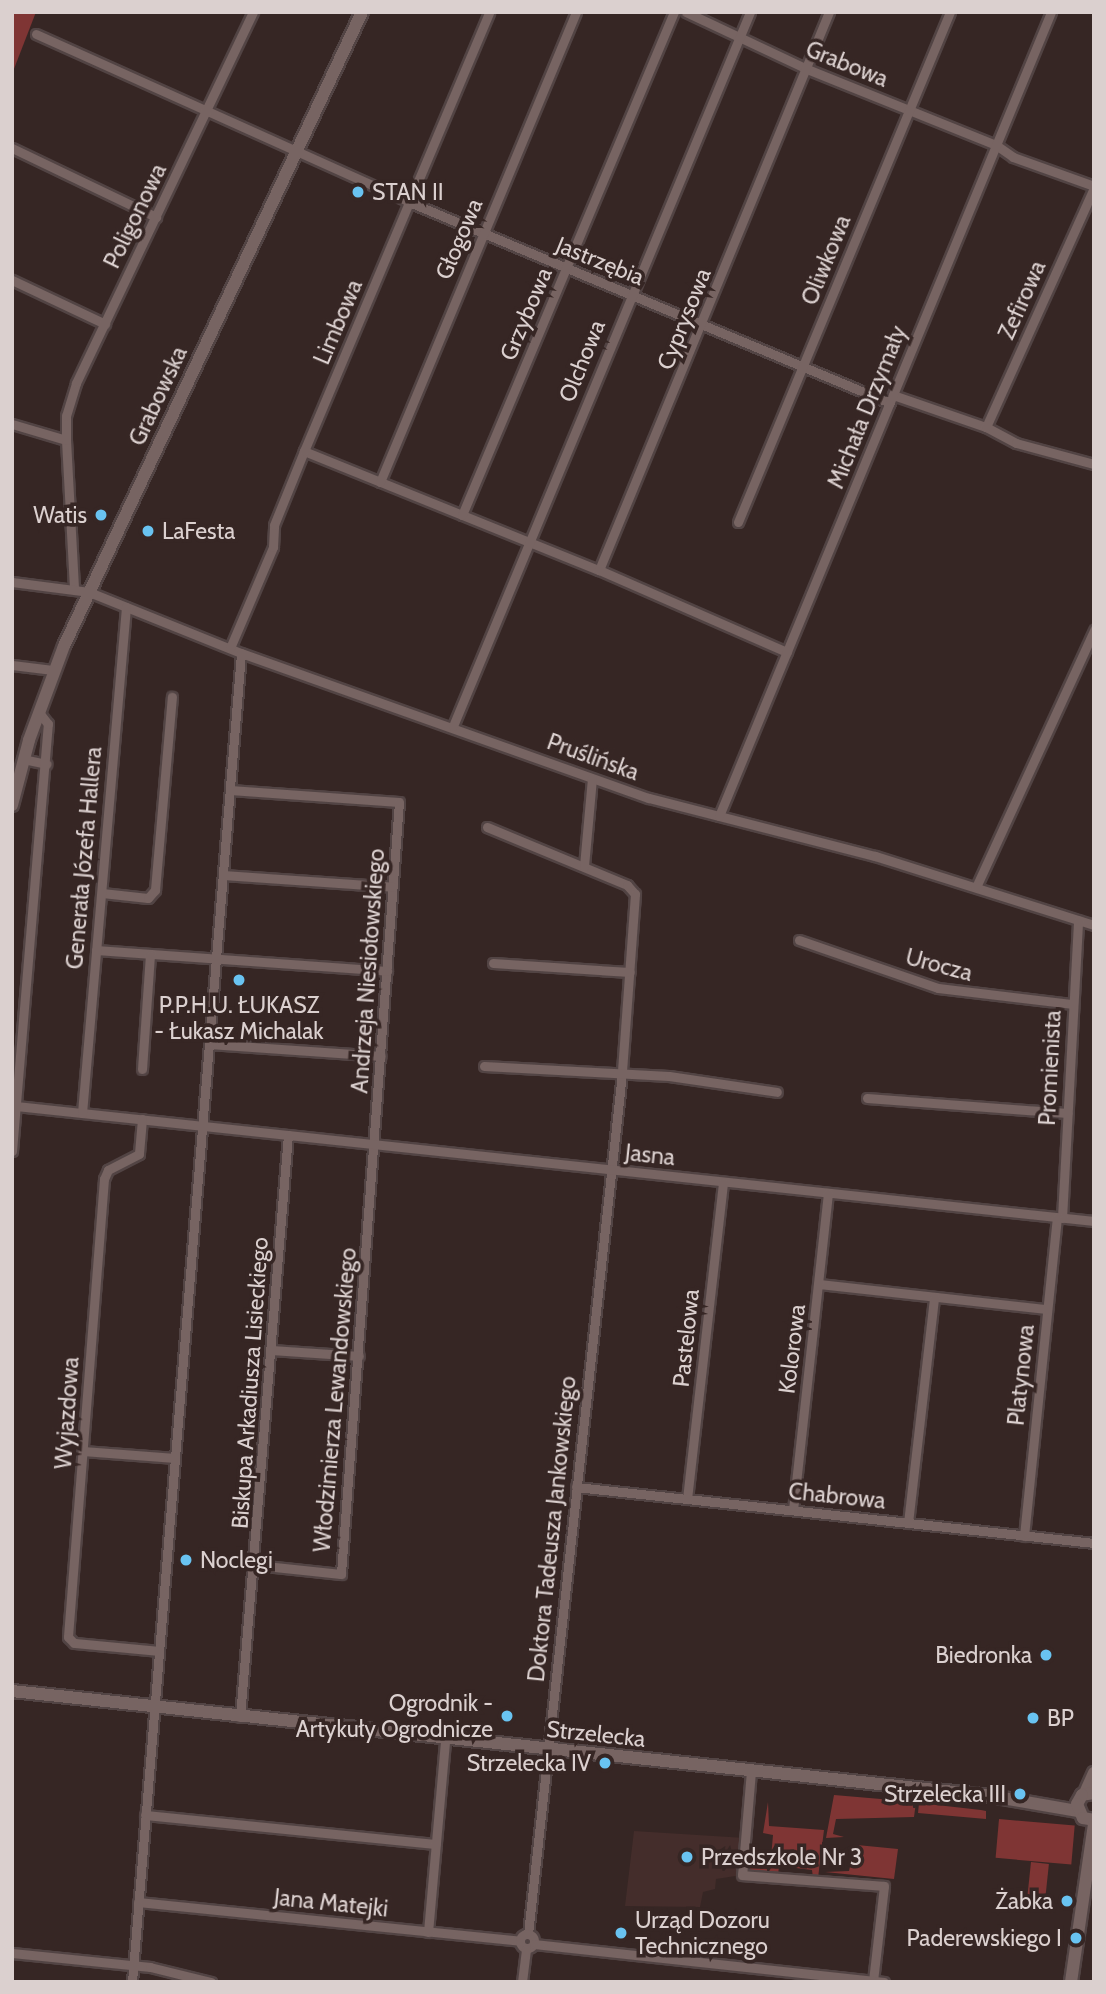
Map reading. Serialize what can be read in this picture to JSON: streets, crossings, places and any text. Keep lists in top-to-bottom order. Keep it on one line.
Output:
{"streets":{"street":["Grabowa","Poligonowa","Głogowa","Oliwkowa","Jastrzębia","Zefirowa","Grzybowa","Cyprysowa","Limbowa","Olchowa","Grabowska","Michała Drzymały","Pruślińska","Generała Józefa Hallera","Urocza","Andrzeja Niesiołowskiego","Promienista","Jasna","Pastelowa","Kolorowa","Platynowa","Biskupa Arkadiusza Lisieckiego","Włodzimierza Lewandowskiego","Wyjazdowa","Chabrowa","Doktora Tadeusza Jankowskiego","Strzelecka","Jana Matejki"]},"crossings":[["Grabowa","Oliwkowa"],["Grabowa","Zefirowa"],["Grabowa","Cyprysowa"],["Grabowa","Olchowa"],["Grabowa","Michała Drzymały"],["Poligonowa","Jastrzębia"],["Poligonowa","Pruślińska"],["Głogowa","Jastrzębia"],["Oliwkowa","Jastrzębia"],["Jastrzębia","Zefirowa"],["Jastrzębia","Grzybowa"],["Jastrzębia","Cyprysowa"],["Jastrzębia","Limbowa"],["Jastrzębia","Olchowa"],["Jastrzębia","Grabowska"],["Jastrzębia","Michała Drzymały"],["Limbowa","Pruślińska"],["Olchowa","Pruślińska"],["Grabowska","Pruślińska"],["Michała Drzymały","Pruślińska"],["Pruślińska","Generała Józefa Hallera"],["Pruślińska","Promienista"],["Generała Józefa Hallera","Jasna"],["Urocza","Promienista"],["Andrzeja Niesiołowskiego","Jasna"],["Andrzeja Niesiołowskiego","Włodzimierza Lewandowskiego"],["Promienista","Jasna"],["Promienista","Platynowa"],["Jasna","Pastelowa"],["Jasna","Kolorowa"],["Jasna","Platynowa"],["Jasna","Biskupa Arkadiusza Lisieckiego"],["Jasna","Włodzimierza Lewandowskiego"],["Jasna","Wyjazdowa"],["Jasna","Doktora Tadeusza Jankowskiego"],["Pastelowa","Chabrowa"],["Kolorowa","Chabrowa"],["Platynowa","Chabrowa"],["Biskupa Arkadiusza Lisieckiego","Włodzimierza Lewandowskiego"],["Biskupa Arkadiusza Lisieckiego","Strzelecka"],["Chabrowa","Doktora Tadeusza Jankowskiego"],["Doktora Tadeusza Jankowskiego","Strzelecka"],["Doktora Tadeusza Jankowskiego","Jana Matejki"]],"places":["STAN II","Watis","LaFesta","P.P.H.U. ŁUKASZ - Łukasz Michalak","Noclegi","Biedronka","Ogrodnik - Artykuły Ogrodnicze","BP","Strzelecka IV","Strzelecka III","Przedszkole Nr 3","Żabka","Urząd Dozoru Technicznego","Paderewskiego I"]}
